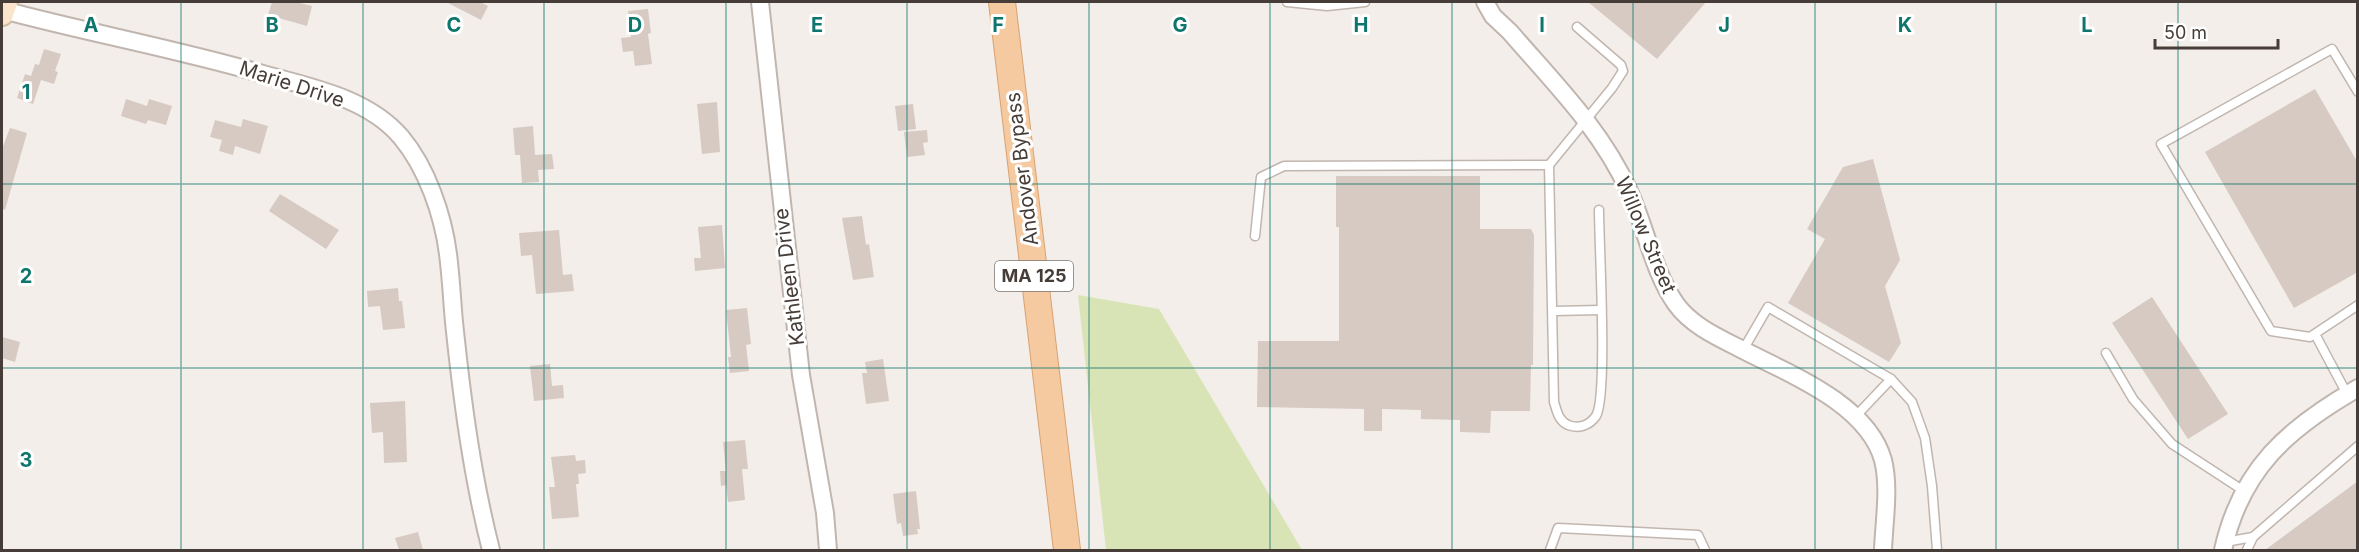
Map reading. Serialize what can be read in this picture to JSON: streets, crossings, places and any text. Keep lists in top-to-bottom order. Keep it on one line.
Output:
{"streets":{"main road":["Andover Bypass","MA 125"],"street":["Marie Drive","Willow Street","Kathleen Drive"]},"scale_bar":"50 m","grid":{"columns":["A","B","C","D","E","F","G","H","I","J","K","L"],"rows":["1","2","3"]}}
